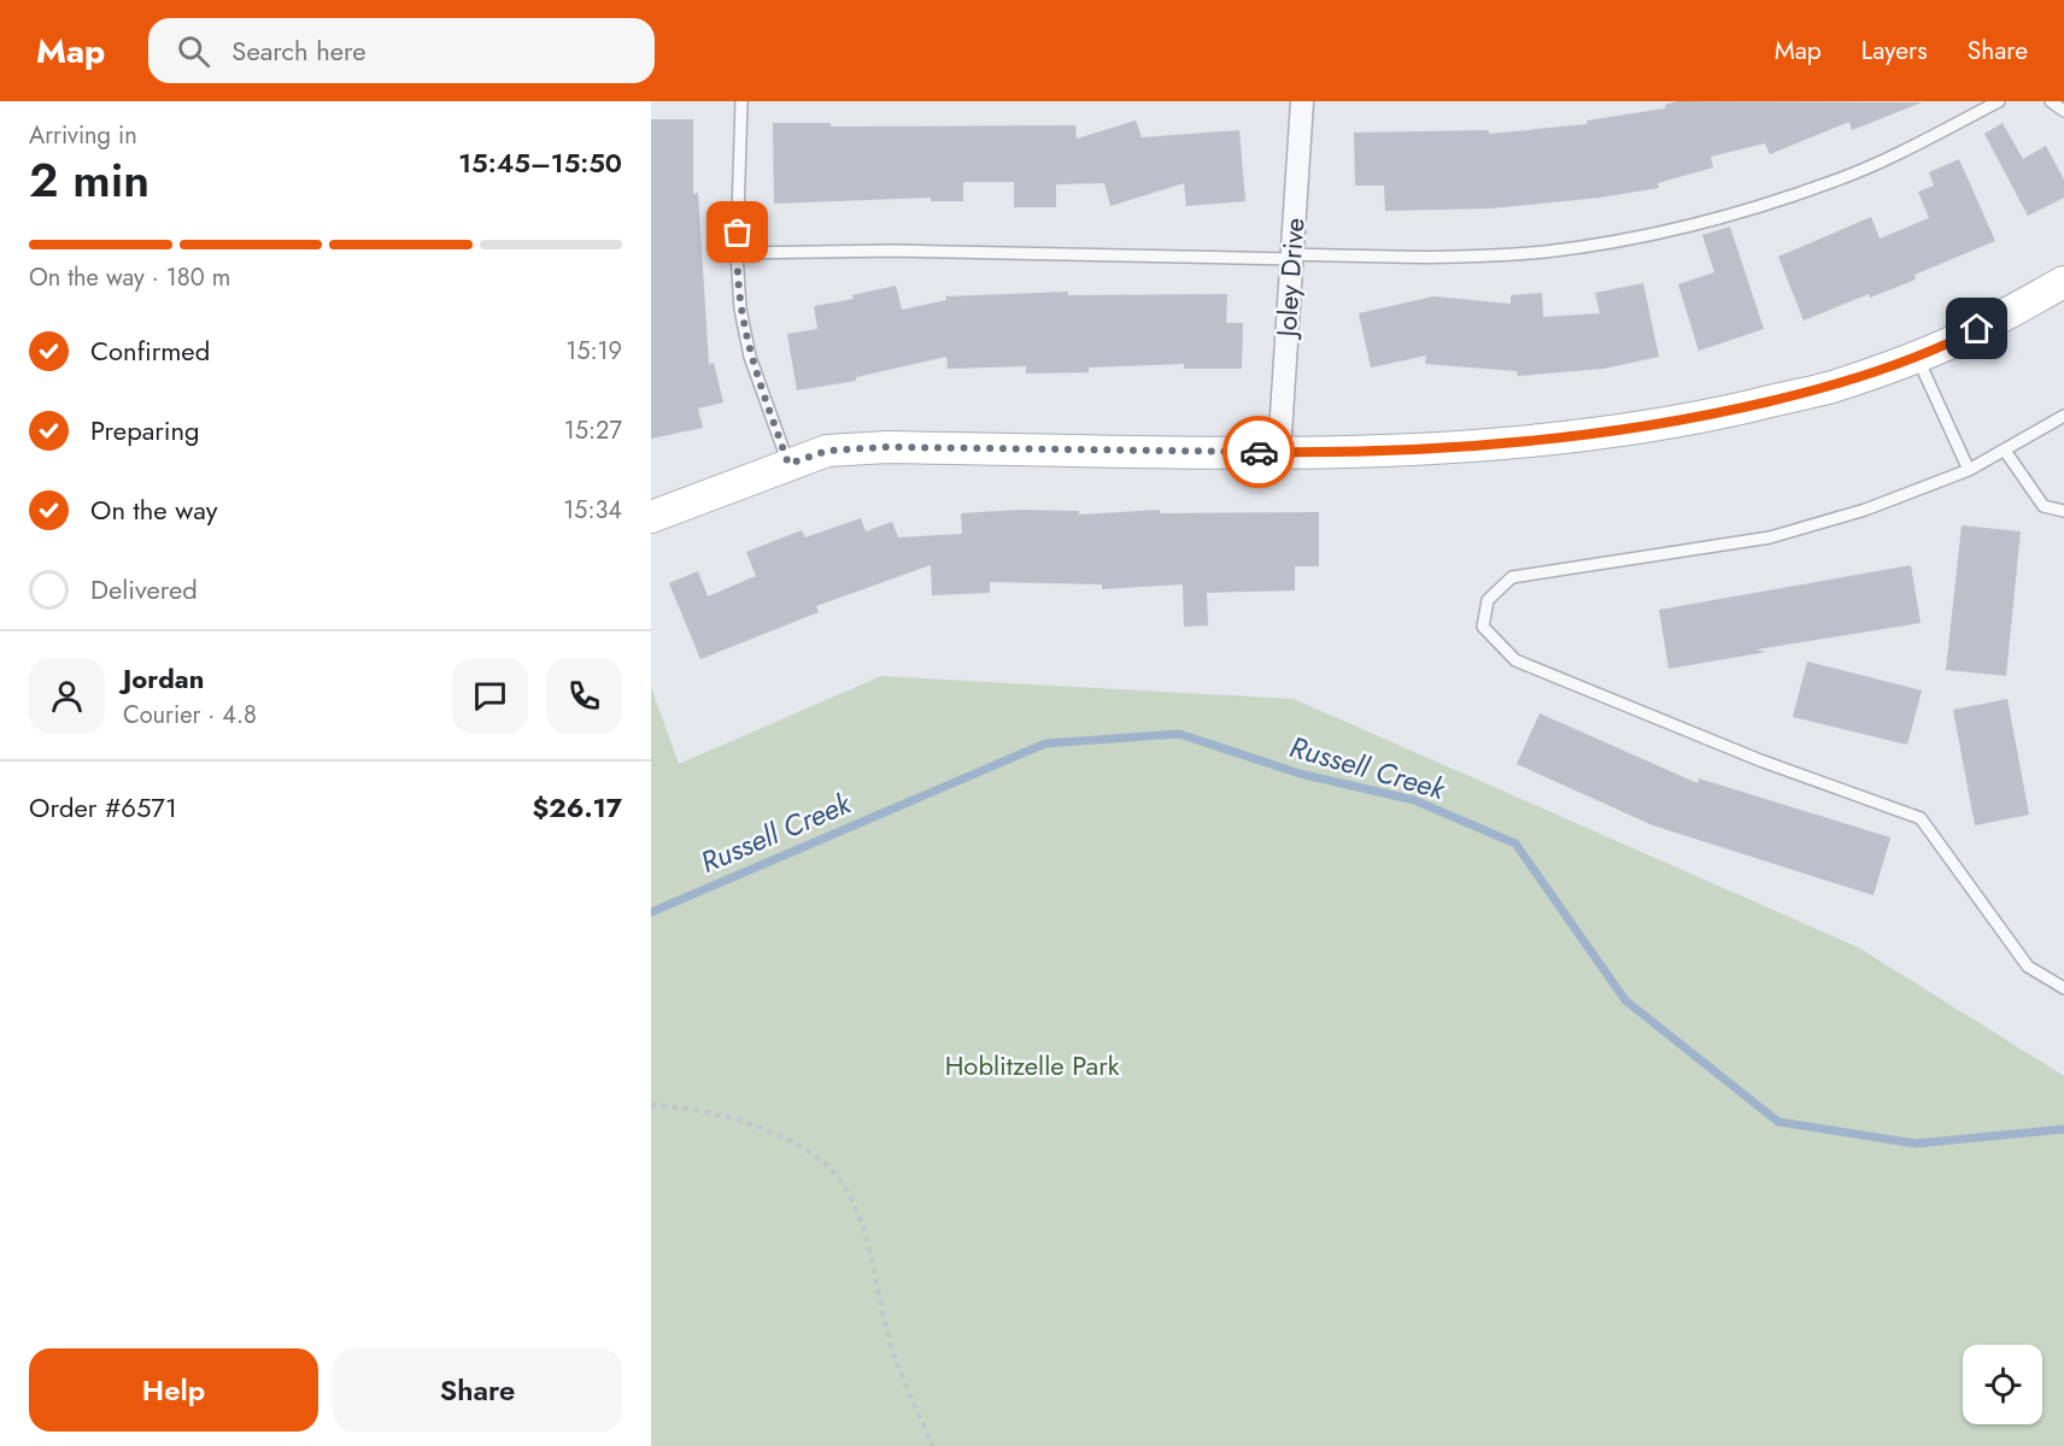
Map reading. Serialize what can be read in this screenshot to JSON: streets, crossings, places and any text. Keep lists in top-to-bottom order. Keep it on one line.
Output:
{"streets":{"street":["Joley Drive"]},"water":["Russell Creek"],"parks":["Hoblitzelle Park"],"page":{"header":"Map","search":"Search here","nav":["Map","Layers","Share"],"heading":["2 min","Arriving in","15:45–15:50"],"panel":["Jordan","Courier · 4.8","Order #6571","$26.17"],"bar":"On the way · 180 m","list":[["Confirmed","15:19"],["Preparing","15:27"],["On the way","15:34"],"Delivered"],"buttons":["Help","Share"]}}
